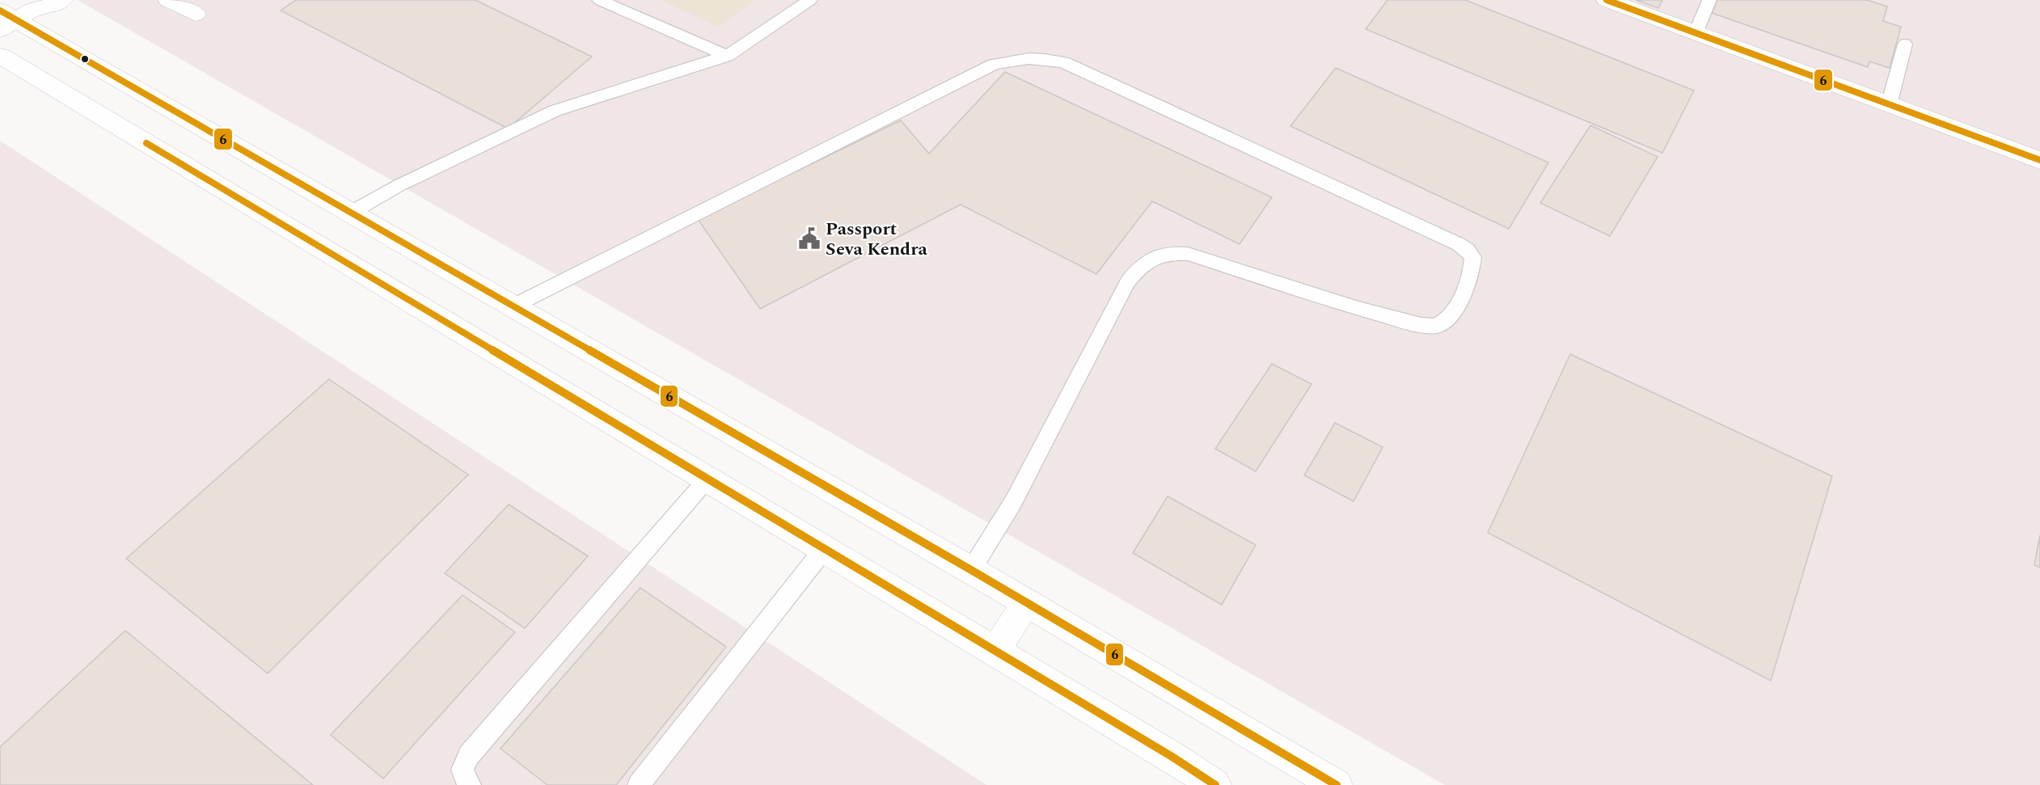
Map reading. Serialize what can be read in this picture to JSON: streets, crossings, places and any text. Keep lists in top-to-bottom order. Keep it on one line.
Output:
{"places":{"public building":["Passport Seva Kendra"]},"lines":["transit line 6"]}
